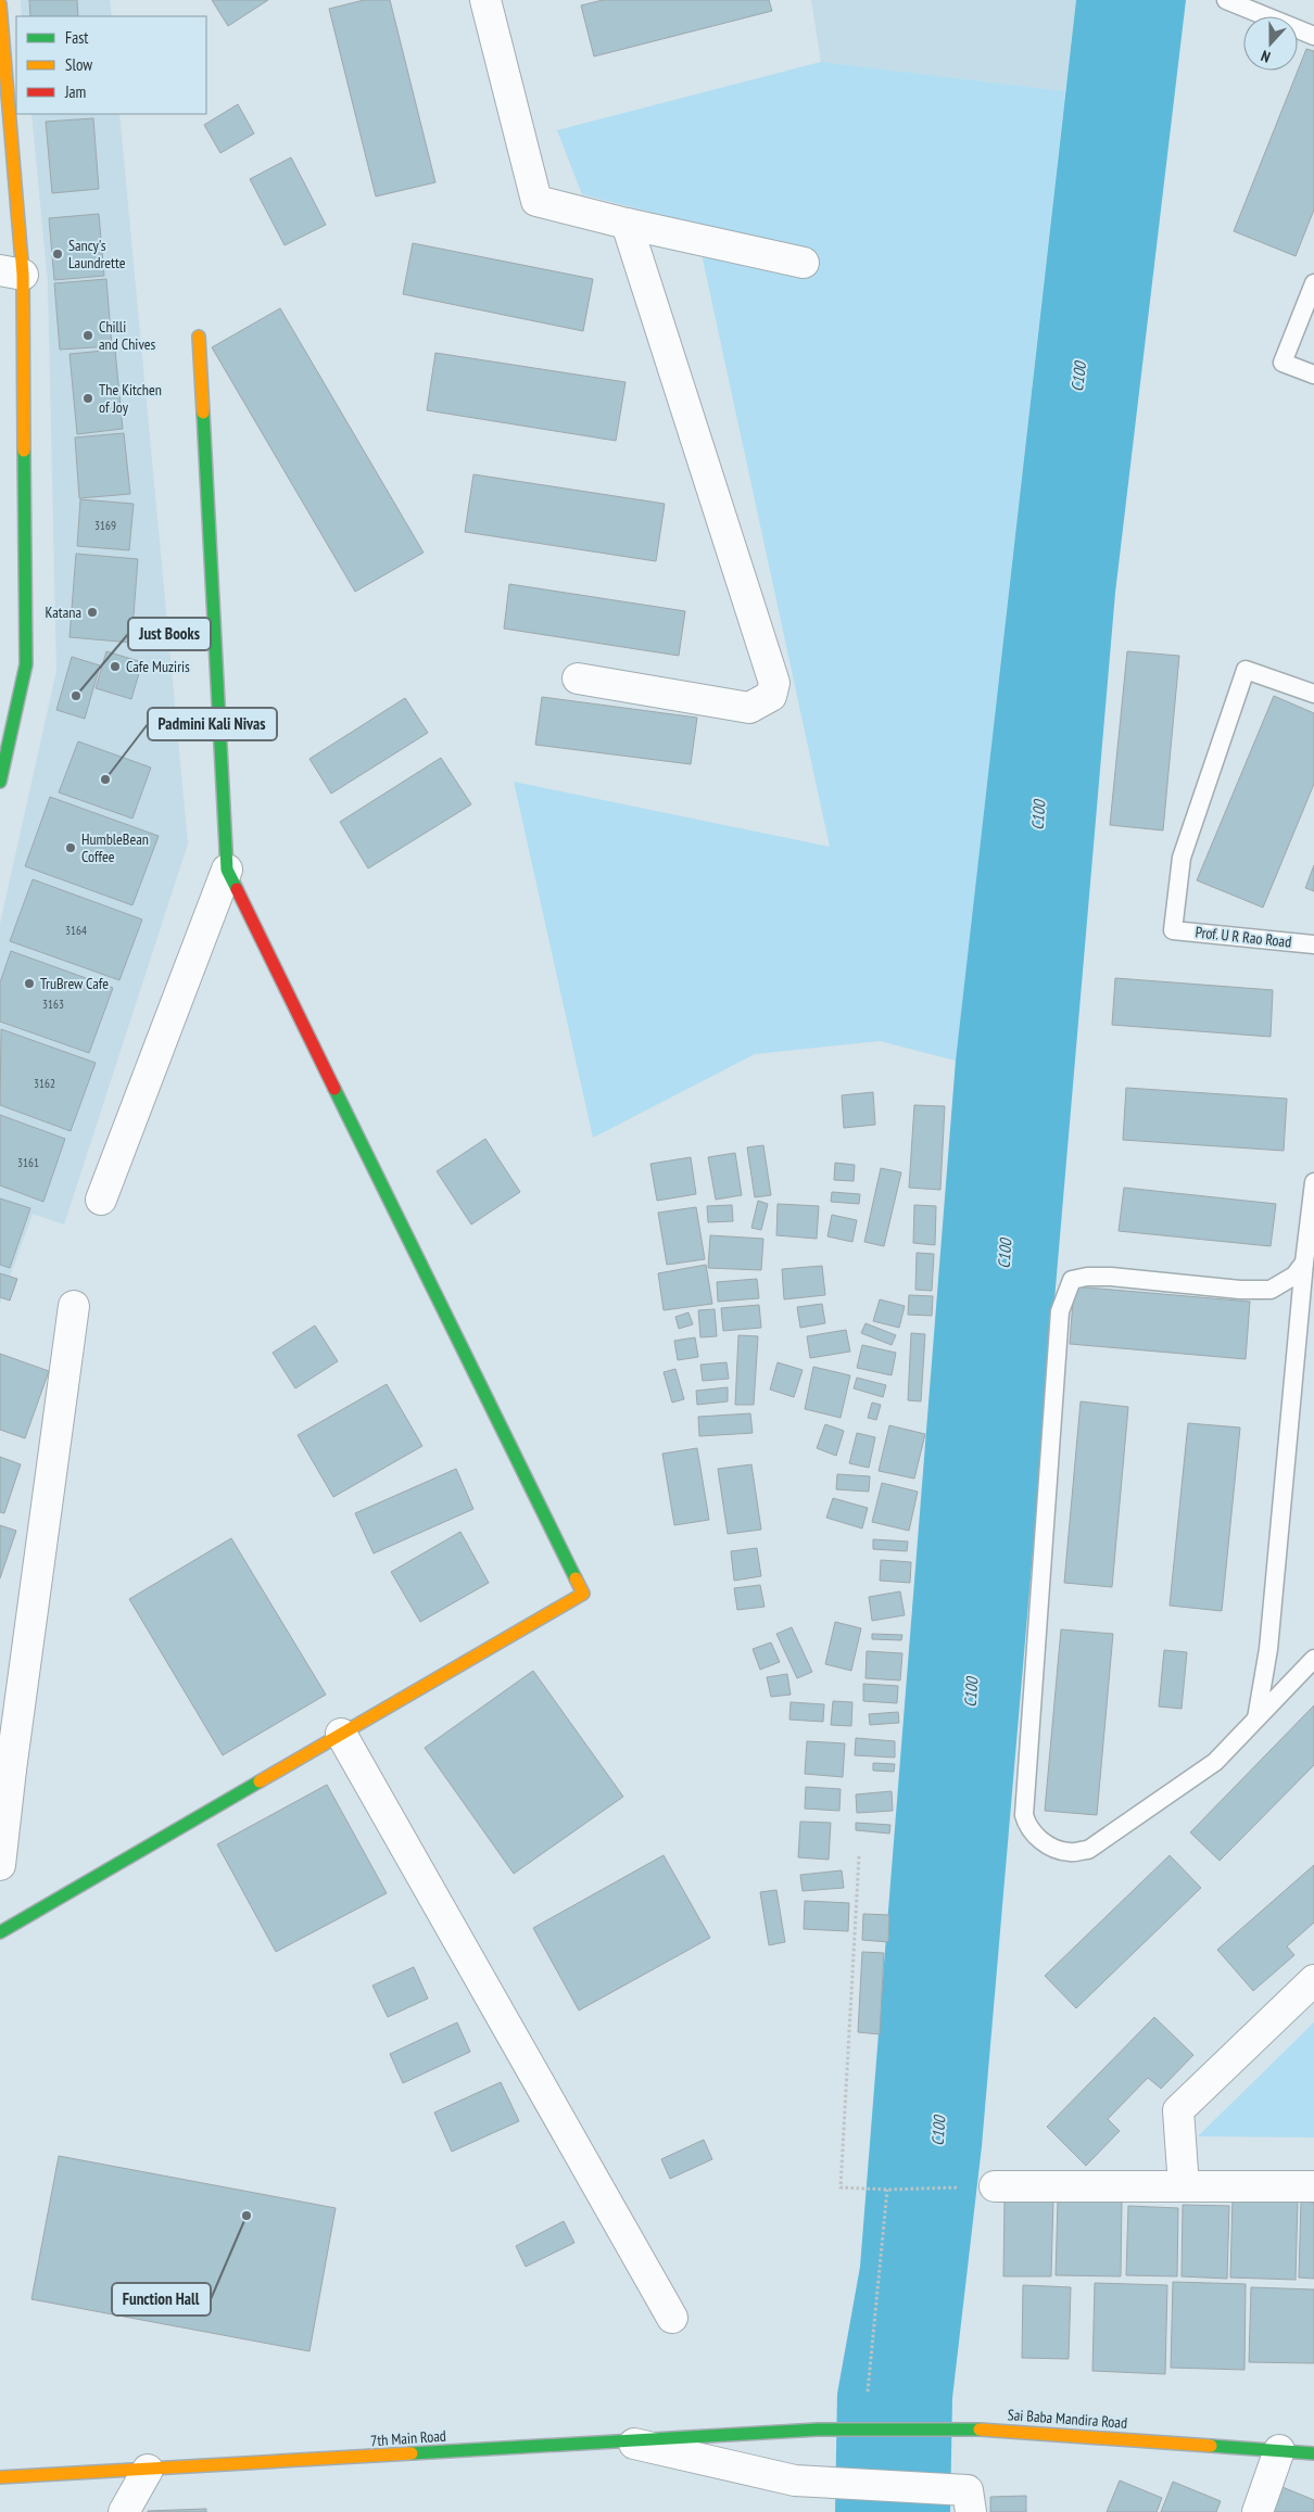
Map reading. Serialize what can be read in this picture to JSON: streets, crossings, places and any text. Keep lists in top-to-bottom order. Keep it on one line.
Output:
{"streets":{"street":["Sai Baba Mandira Road","7th Main Road"],"lane":["Prof. U R Rao Road"]},"crossings":[["Sai Baba Mandira Road","7th Main Road"]],"water":["C100"],"places":["Sancy's Laundrette","Chilli and Chives","The Kitchen of Joy","Katana","Cafe Muziris","Just Books","Padmini Kali Nivas","HumbleBean Coffee","TruBrew Cafe","Function Hall"],"house_numbers":["3169","3164","3163","3162","3161"],"legend":["Fast","Slow","Jam"],"north":"bottom"}
